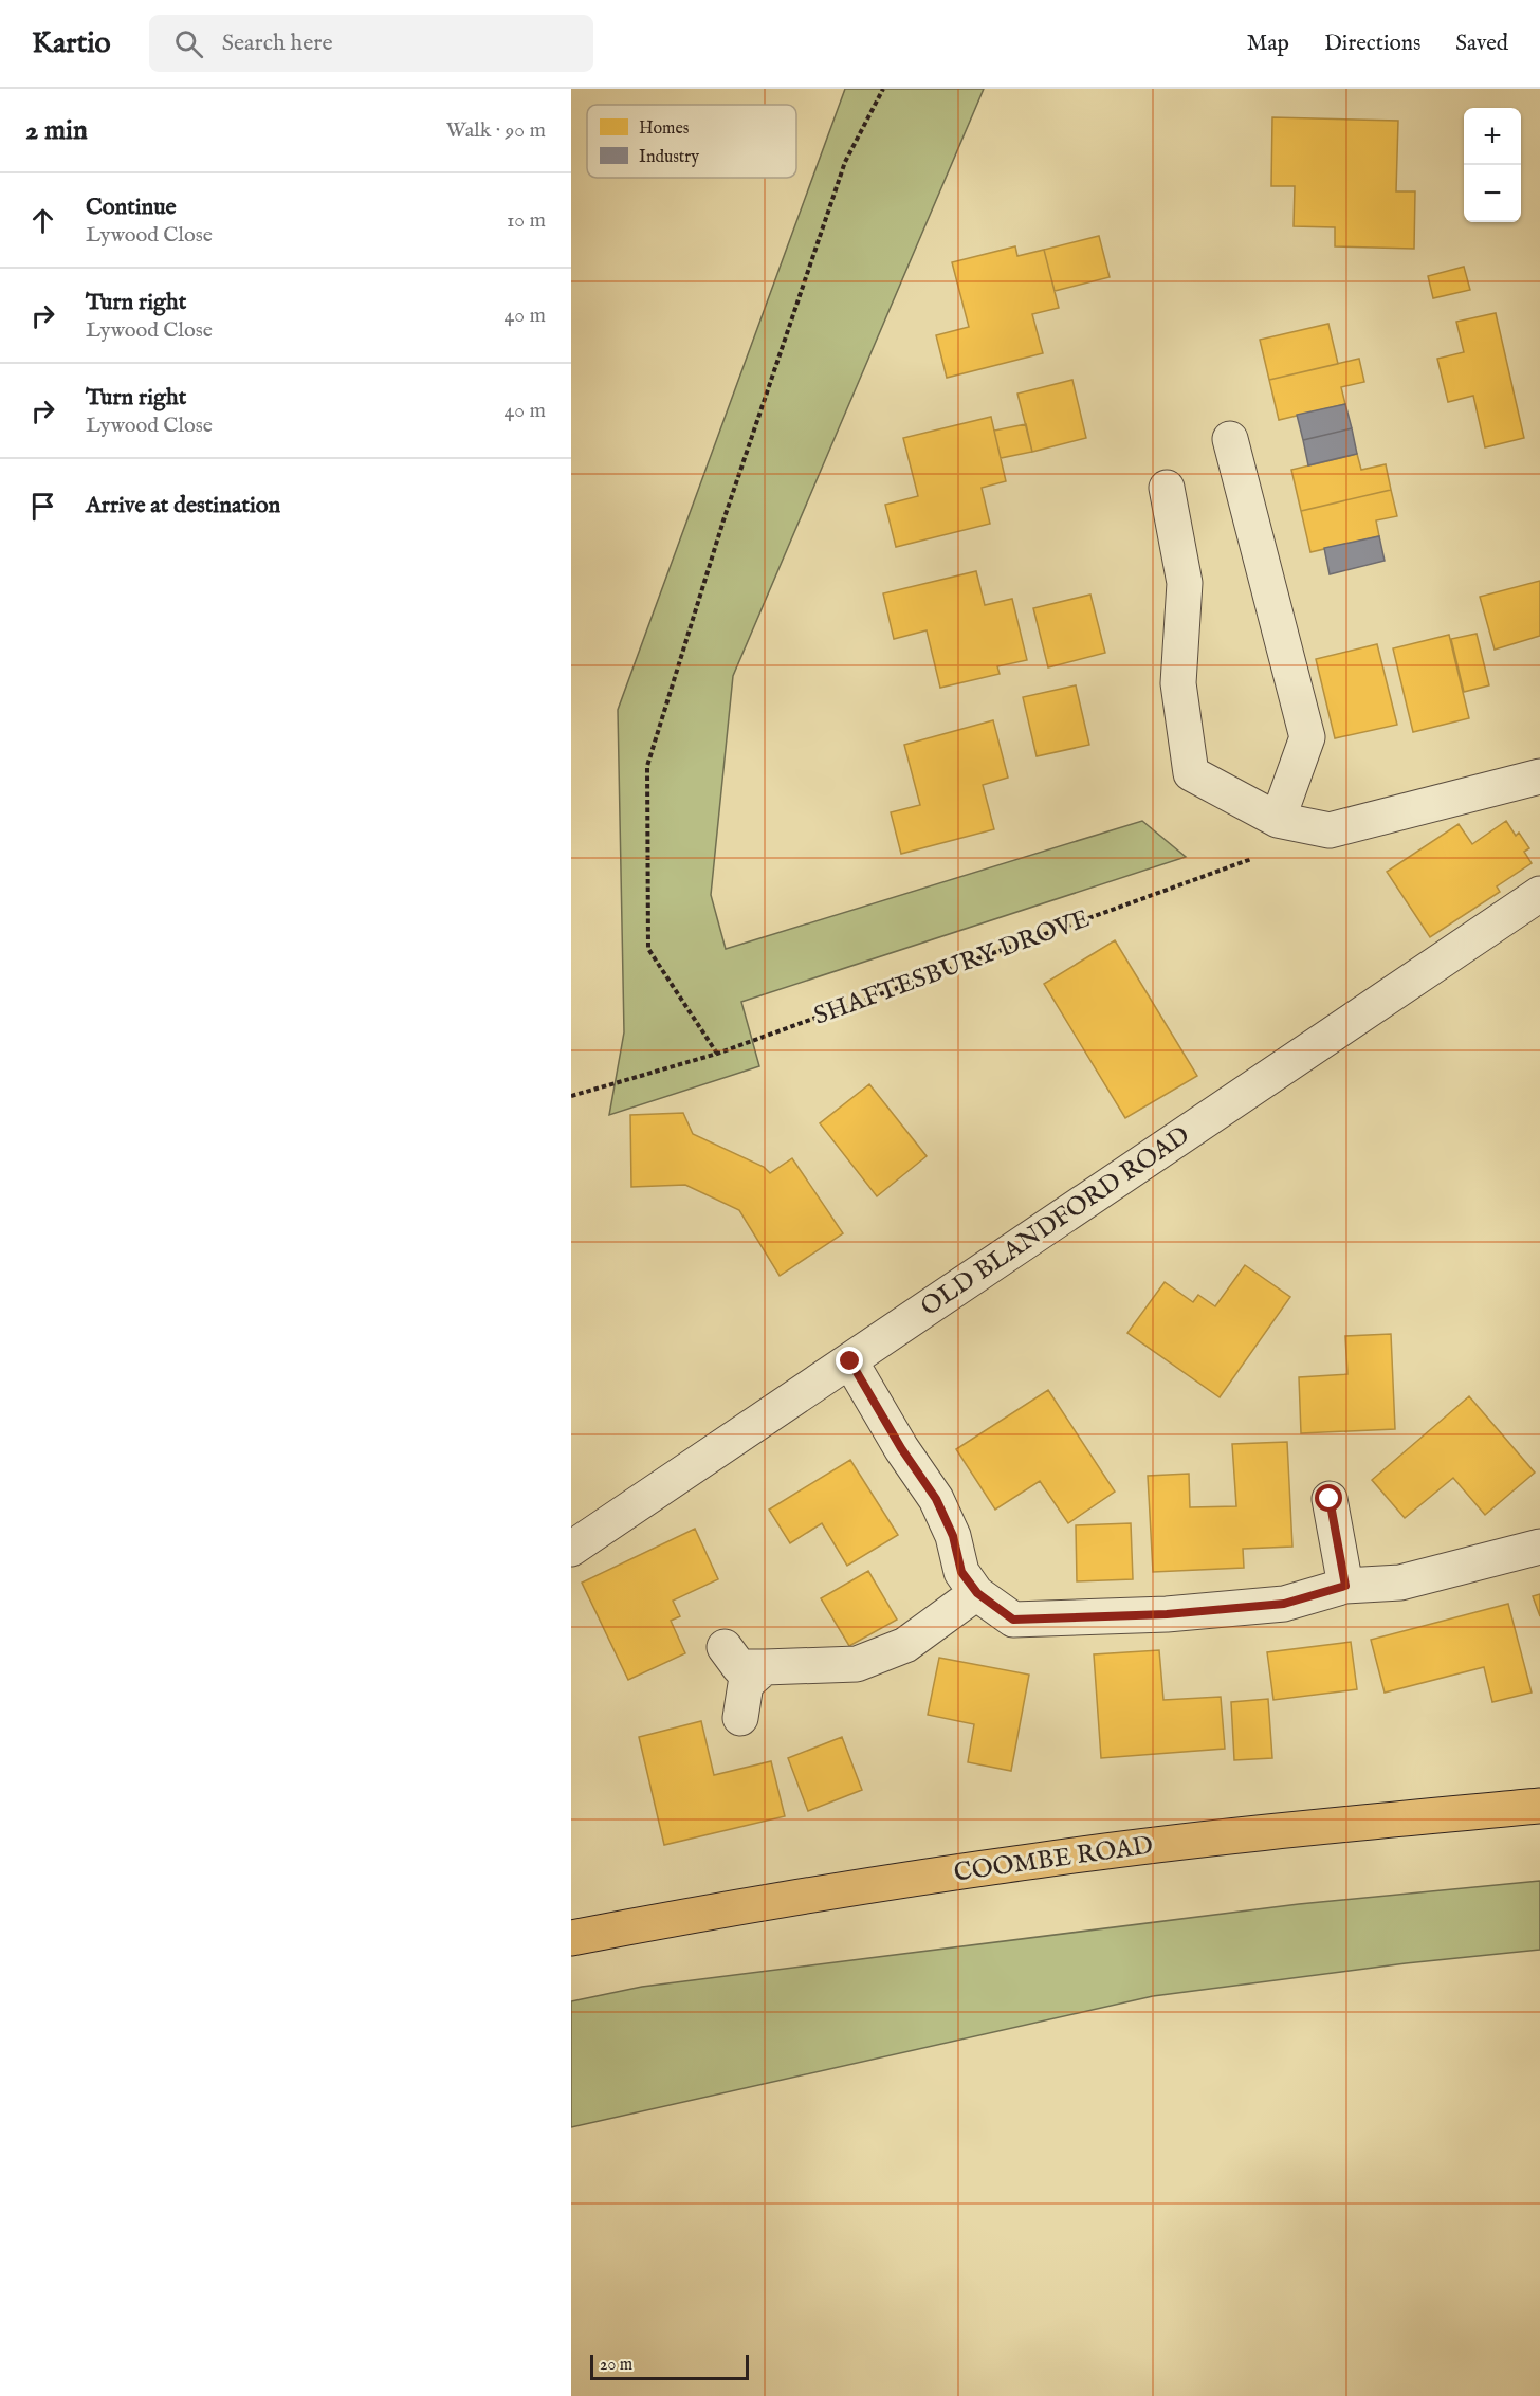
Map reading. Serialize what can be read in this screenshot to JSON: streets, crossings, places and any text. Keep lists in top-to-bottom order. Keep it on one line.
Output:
{"streets":{"highway":["COOMBE ROAD"],"street":["OLD BLANDFORD ROAD"],"path":["SHAFTESBURY DROVE"]},"legend":["Homes","Industry"],"scale_bar":"20 m","page":{"header":"Kartio","search":"Search here","nav":["Map","Directions","Saved"],"heading":["2 min","Walk · 90 m"],"map_buttons":["+","−"],"list":[["Continue","Lywood Close","10 m"],["Turn right","Lywood Close","40 m"],["Turn right","Lywood Close","40 m"],"Arrive at destination"],"scale":"20 m"}}
